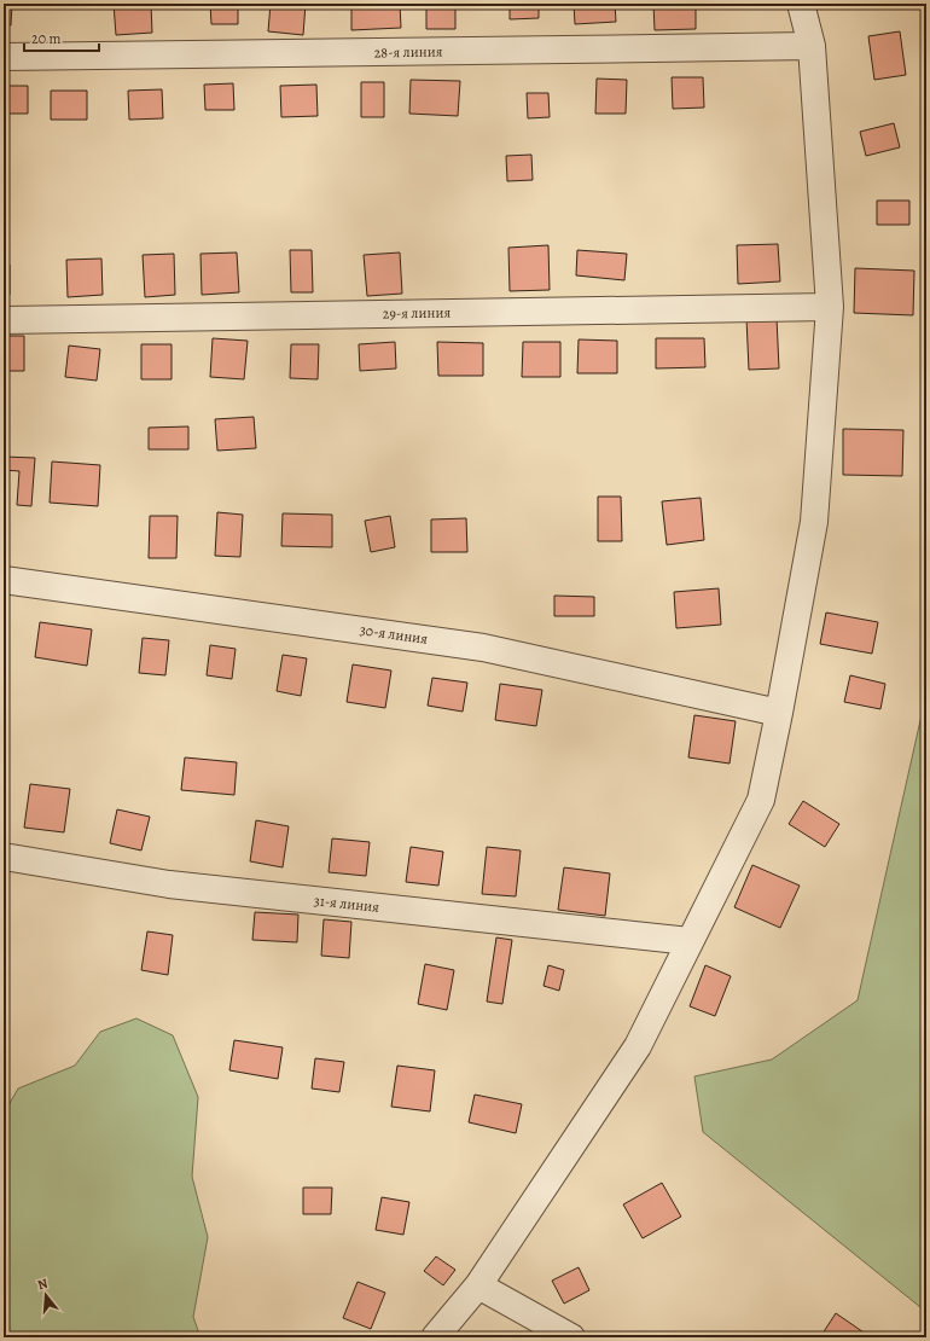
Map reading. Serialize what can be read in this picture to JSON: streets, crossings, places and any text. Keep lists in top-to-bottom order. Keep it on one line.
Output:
{"streets":{"street":["28-я линия","29-я линия","30-я линия","31-я линия"]},"scale_bar":"20 m","north":"top"}
